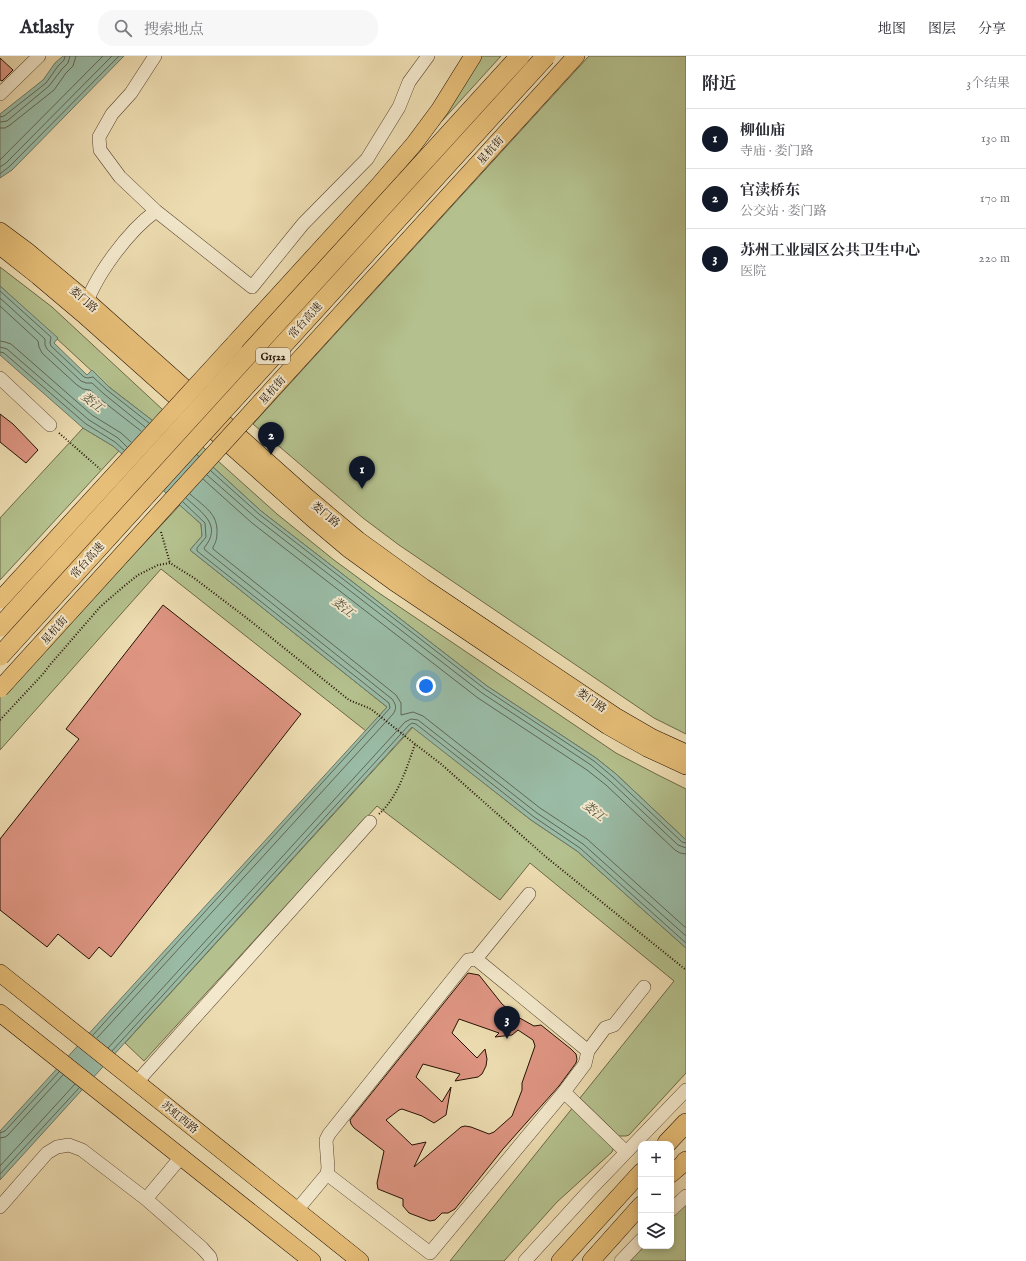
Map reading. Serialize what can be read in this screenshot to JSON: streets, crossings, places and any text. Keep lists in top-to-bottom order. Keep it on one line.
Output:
{"streets":{"highway":["常台高速","G1522"],"main road":["星杭街","娄门路","苏虹西路"]},"water":["娄江"],"page":{"header":"Atlasly","search":"搜索地点","nav":["地图","图层","分享"],"heading":["附近","3个结果"],"list":[{"mark":"1","name":"柳仙庙","note":"寺庙 · 娄门路","value":"130 m"},{"mark":"2","name":"官渎桥东","note":"公交站 · 娄门路","value":"170 m"},{"mark":"3","name":"苏州工业园区公共卫生中心","note":"医院","value":"220 m"}],"pins":["2","1","3"],"map_buttons":["+","−"]}}
